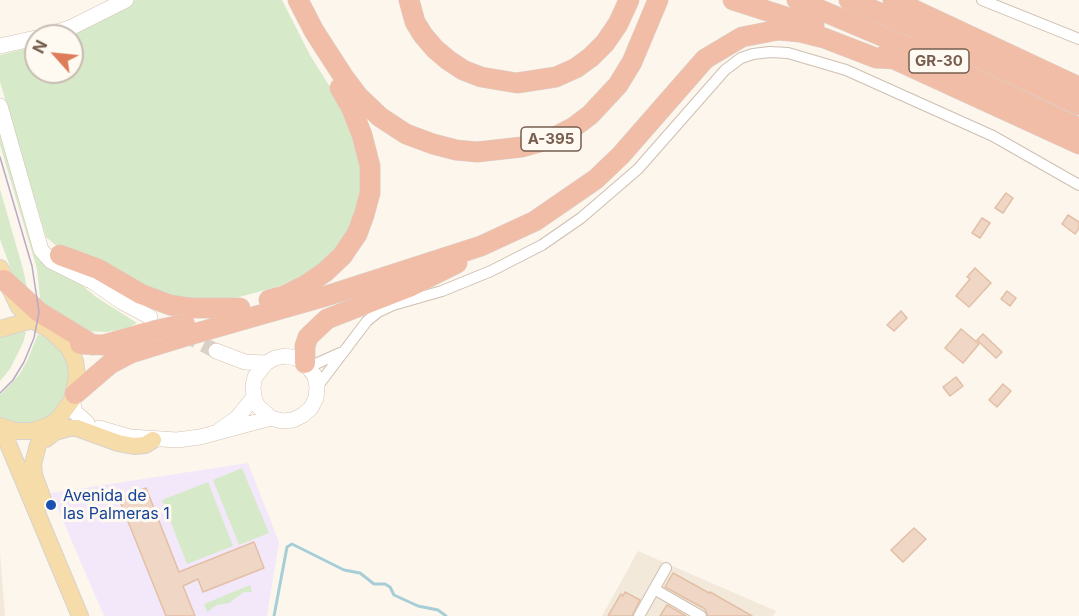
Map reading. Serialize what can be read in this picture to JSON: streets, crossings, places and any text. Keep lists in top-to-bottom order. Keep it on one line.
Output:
{"streets":{"highway":["GR-30","A-395"]},"places":["Avenida de las Palmeras 1"],"north":"top left"}
